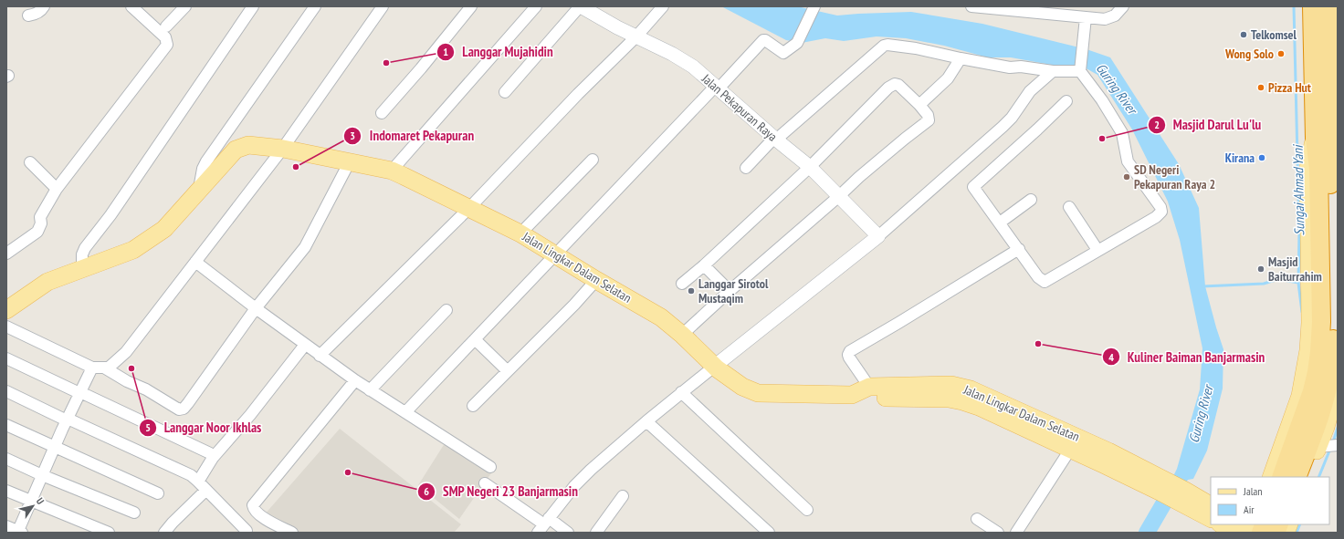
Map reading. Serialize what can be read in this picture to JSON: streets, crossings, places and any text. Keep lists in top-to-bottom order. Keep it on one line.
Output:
{"streets":{"main road":["Jalan Lingkar Dalam Selatan"],"street":["Jalan Pekapuran Raya"]},"water":["Guring River","Sungai Ahmad Yani"],"places":["Telkomsel","Wong Solo","Langgar Mujahidin","Pizza Hut","Masjid Darul Lu'lu","Kirana","Indomaret Pekapuran","SD Negeri Pekapuran Raya 2","Masjid Baiturrahim","Langgar Sirotol Mustaqim","Kuliner Baiman Banjarmasin","Langgar Noor Ikhlas","SMP Negeri 23 Banjarmasin"],"legend":["Jalan","Air"],"north":"top right"}
